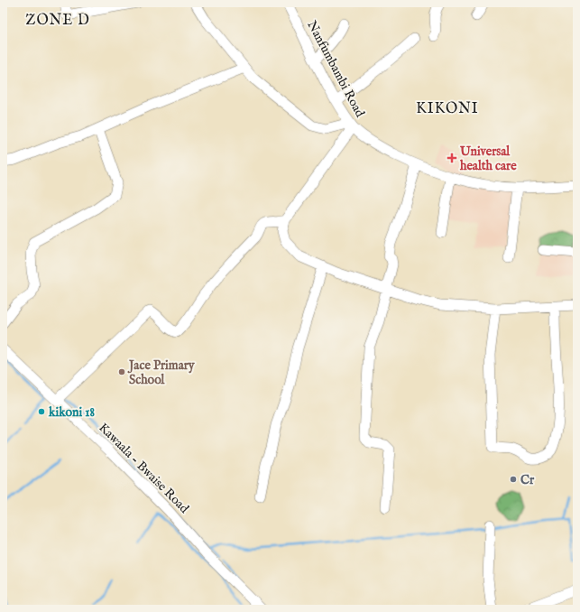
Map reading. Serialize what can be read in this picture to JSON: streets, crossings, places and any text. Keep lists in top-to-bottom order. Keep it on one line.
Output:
{"streets":{"street":["Nanfumbambi Road","Kawaala - Bwaise Road"]},"districts":["ZONE D","KIKONI"],"places":{"health":["Universal health care"],"other":["Jace Primary School","kikoni 18","Cr"]}}
